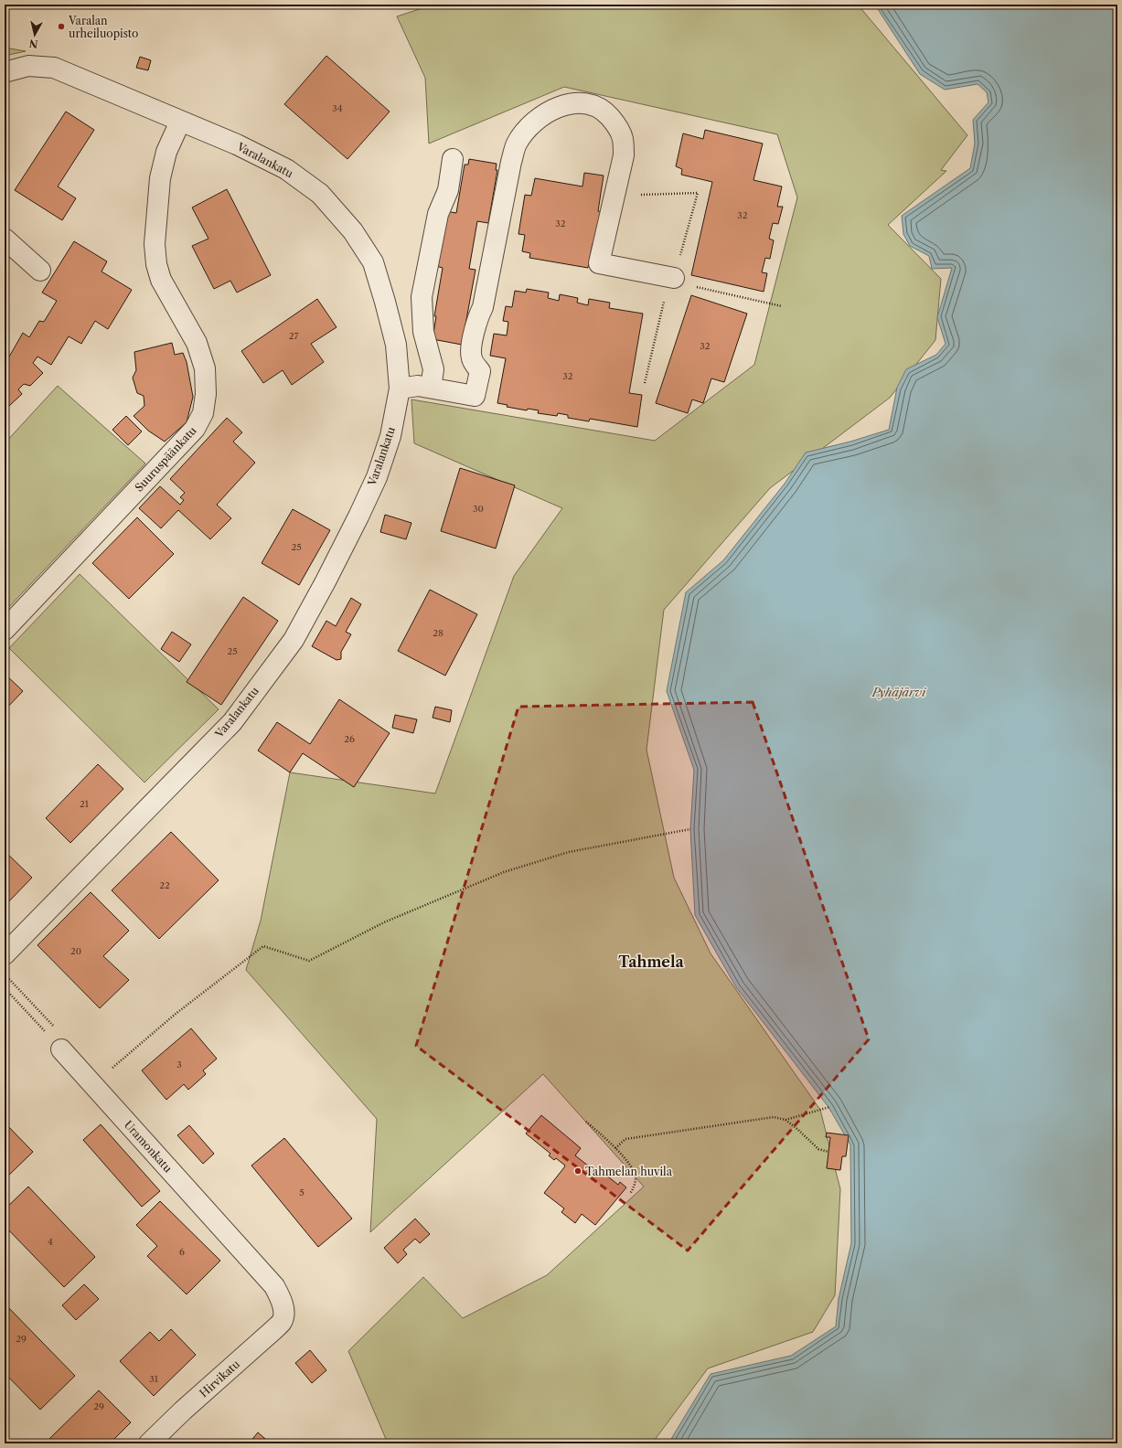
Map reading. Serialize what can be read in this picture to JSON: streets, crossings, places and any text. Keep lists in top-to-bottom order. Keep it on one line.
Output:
{"streets":{"street":["Varalankatu","Suuruspäänkatu","Uramonkatu","Hirvikatu"]},"crossings":[["Varalankatu","Suuruspäänkatu"],["Uramonkatu","Hirvikatu"]],"districts":["Tahmela"],"water":["Pyhäjärvi"],"places":["Varalan urheiluopisto","Tahmelan huvila"],"house_numbers":["34","32","32","27","32","32","30","25","28","25","26","21","22","20","3","5","4","6","29","31","29"],"north":"bottom"}
